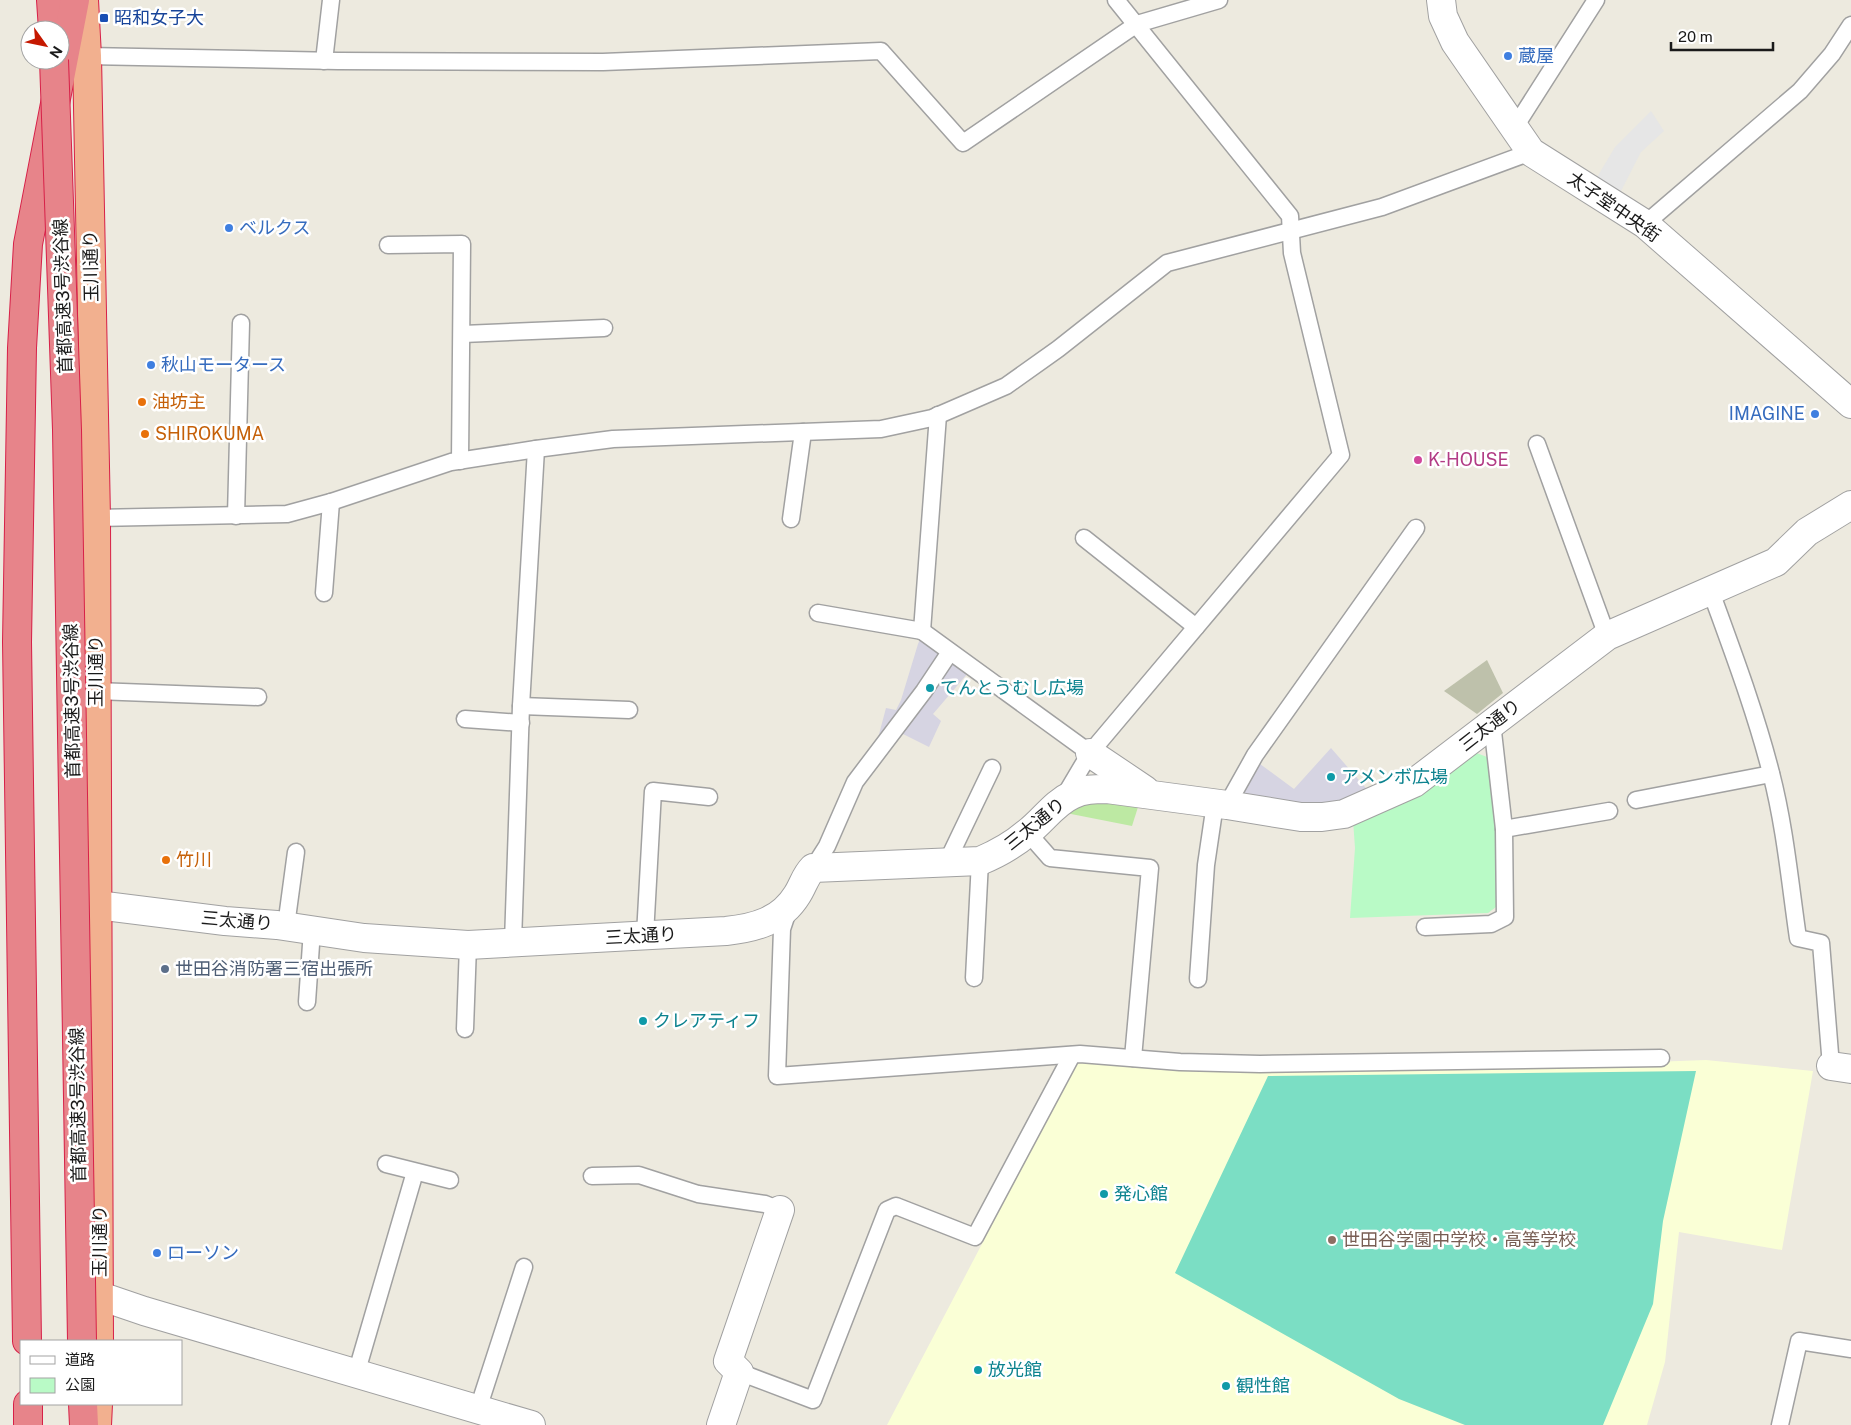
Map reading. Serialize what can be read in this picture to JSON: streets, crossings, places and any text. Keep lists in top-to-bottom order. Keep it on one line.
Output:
{"streets":{"highway":["玉川通り","首都高速3号渋谷線"],"street":["太子堂中央街","三太通り"]},"crossings":[["玉川通り","三太通り"]],"places":{"transit":["昭和女子大"],"other":["蔵屋","ベルクス","秋山モータース","油坊主","IMAGINE","SHIROKUMA","K-HOUSE","てんとうむし広場","アメンボ広場","竹川","世田谷消防署三宿出張所","クレアティフ","発心館","世田谷学園中学校・高等学校","ローソン","放光館","観性館"]},"legend":["道路","公園"],"scale_bar":"20 m","north":"bottom right"}
